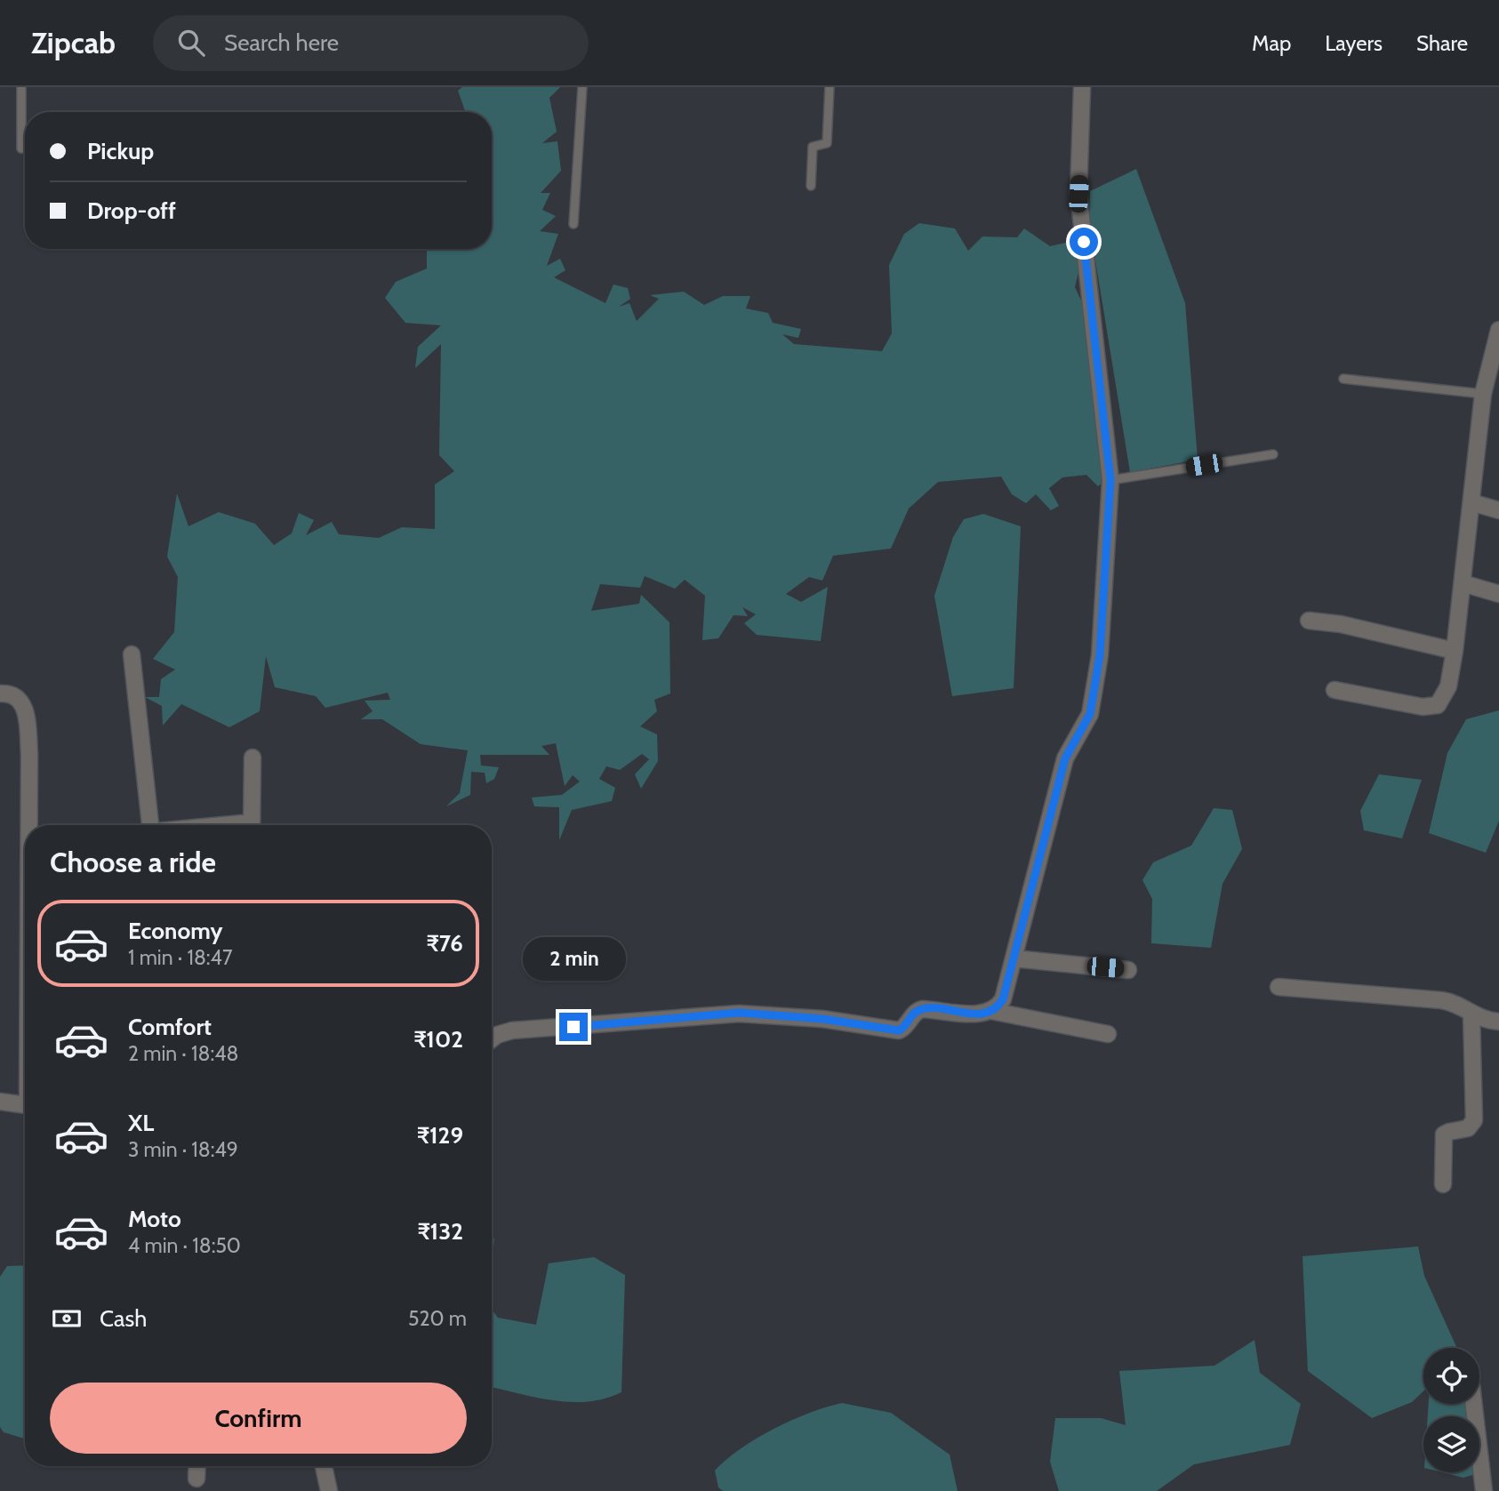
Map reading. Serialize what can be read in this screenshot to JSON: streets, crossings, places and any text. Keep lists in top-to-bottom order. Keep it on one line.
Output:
{"page":{"header":"Zipcab","search":"Search here","nav":["Map","Layers","Share"],"banner":["Pickup","Drop-off"],"heading":"Choose a ride","list":[{"name":"Economy","note":"1 min · 18:47","value":"₹76"},{"name":"Comfort","note":"2 min · 18:48","value":"₹102"},{"name":"XL","note":"3 min · 18:49","value":"₹129"},{"name":"Moto","note":"4 min · 18:50","value":"₹132"}],"bubble":"2 min","pay":["Cash","520 m"],"buttons":"Confirm"}}
